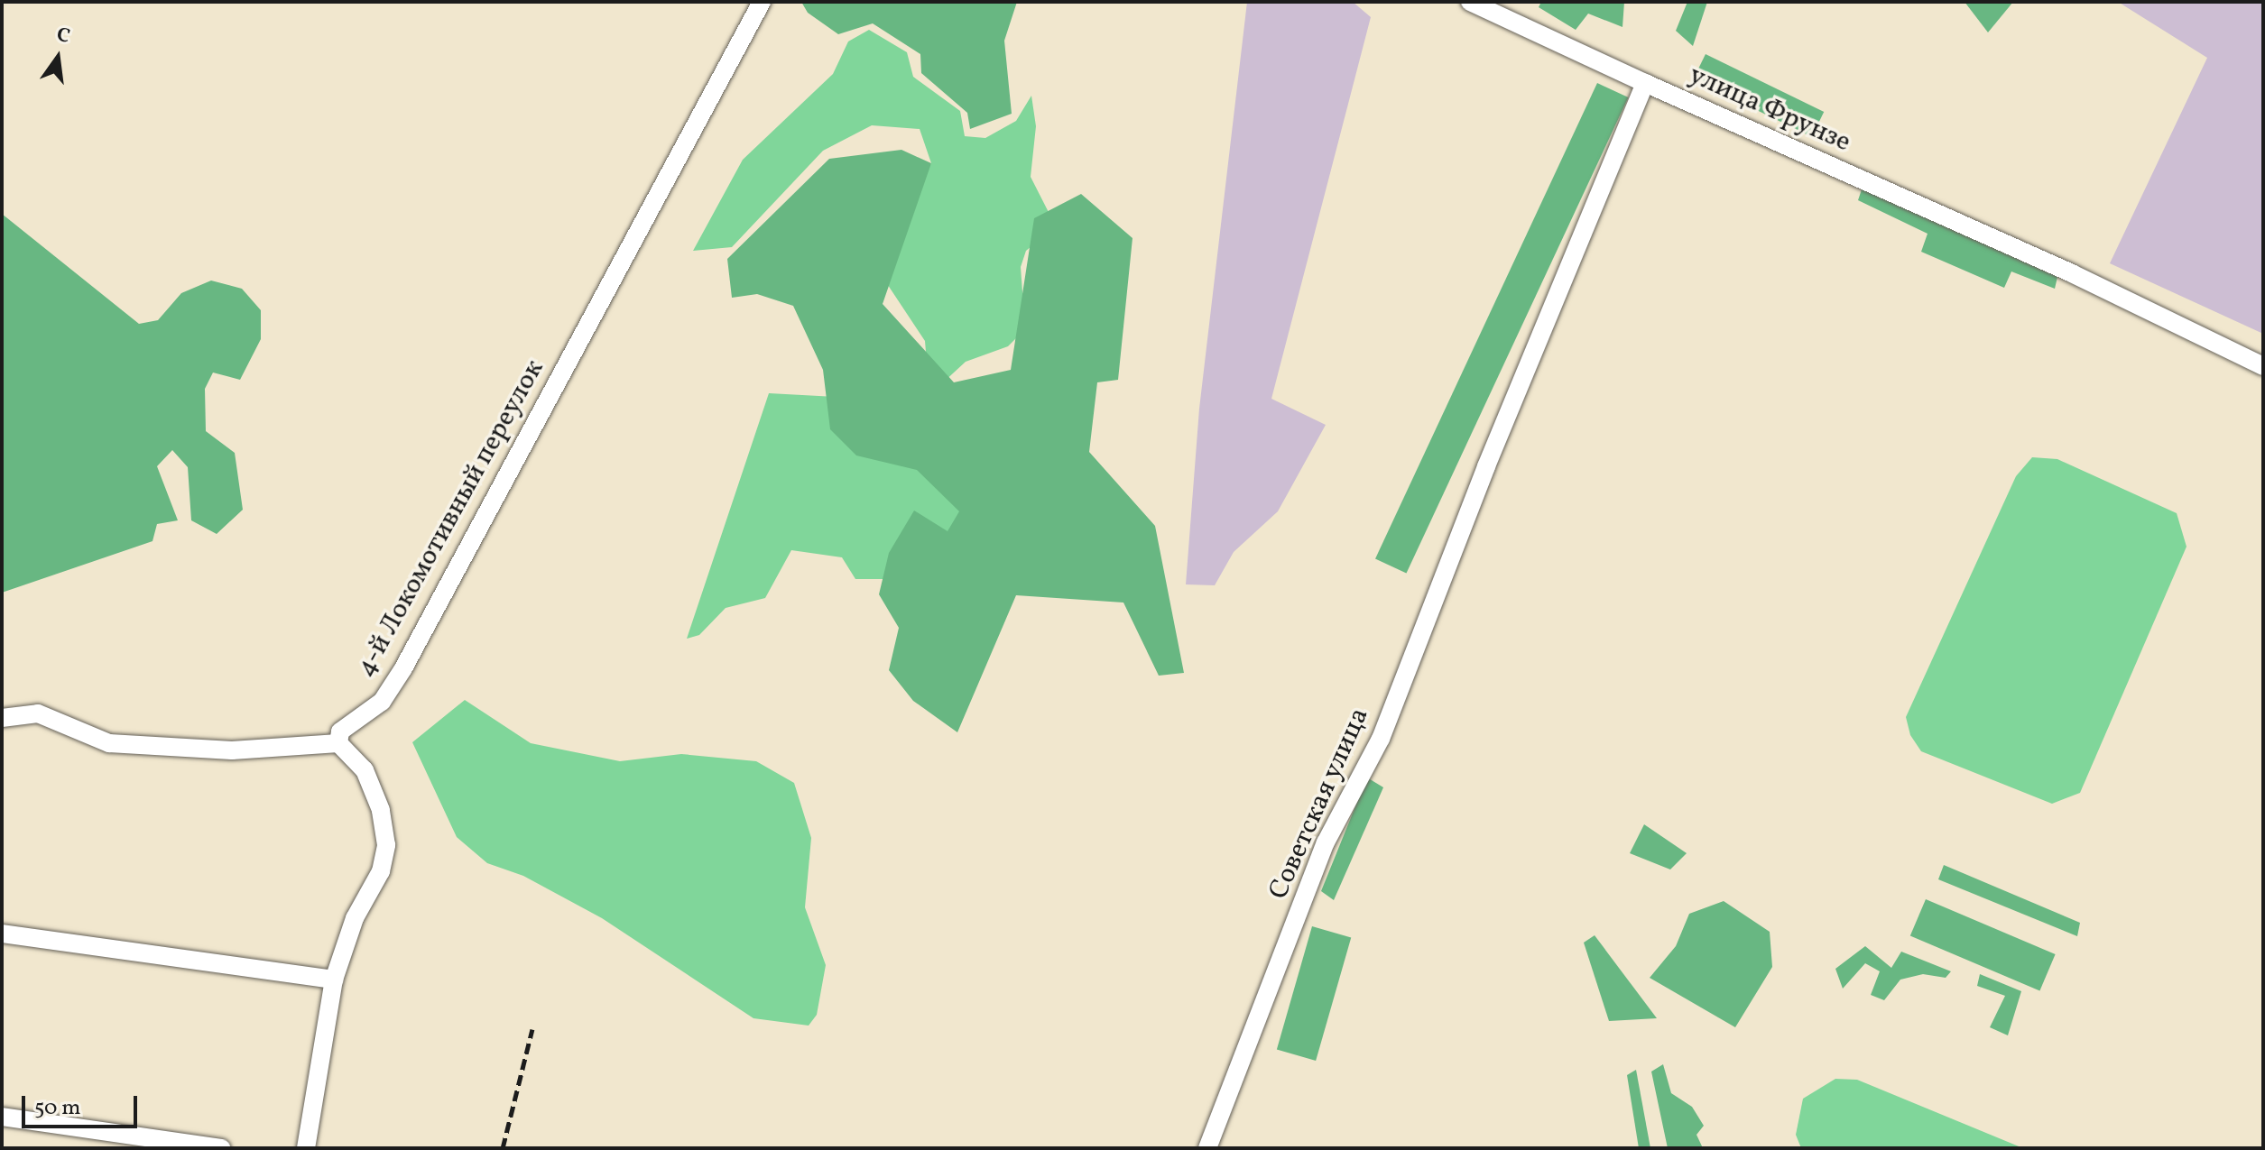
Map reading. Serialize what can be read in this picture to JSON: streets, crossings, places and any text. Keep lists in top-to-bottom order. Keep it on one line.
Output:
{"streets":{"street":["улица Фрунзе","4-й Локомотивный переулок","Советская улица"]},"crossings":[["улица Фрунзе","Советская улица"]],"scale_bar":"50 m","north":"top"}
